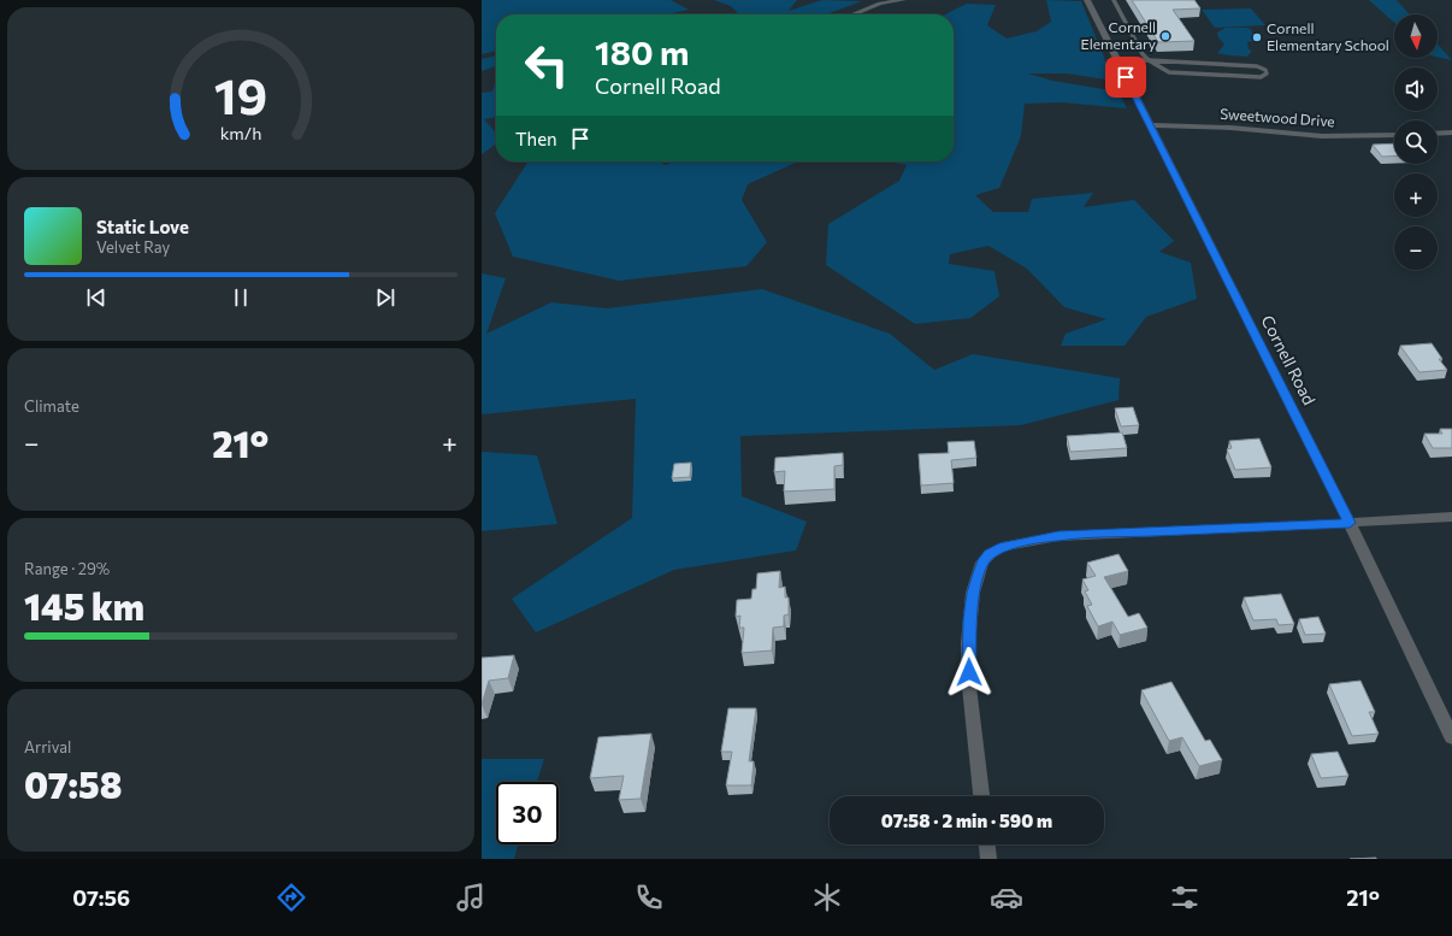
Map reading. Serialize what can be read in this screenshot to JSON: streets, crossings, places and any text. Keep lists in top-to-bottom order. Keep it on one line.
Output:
{"streets":{"street":["Sweetwood Drive","Cornell Road"]},"crossings":[["Sweetwood Drive","Cornell Road"]],"places":["Cornell Elementary","Cornell Elementary School"],"north":"bottom","page":{"map_buttons":["+","−"],"turn":["180 m","Cornell Road"],"then":"Then","song":["Static Love","Velvet Ray"],"tile":["Climate",["Range · 29%","145 km"],["Arrival","07:58"]],"heat":["−","21°","+"],"limit":"30","trip":"07:58 · 2 min · 590 m","tabs":["07:56","21°"],"gauge":["19","km/h"]}}
